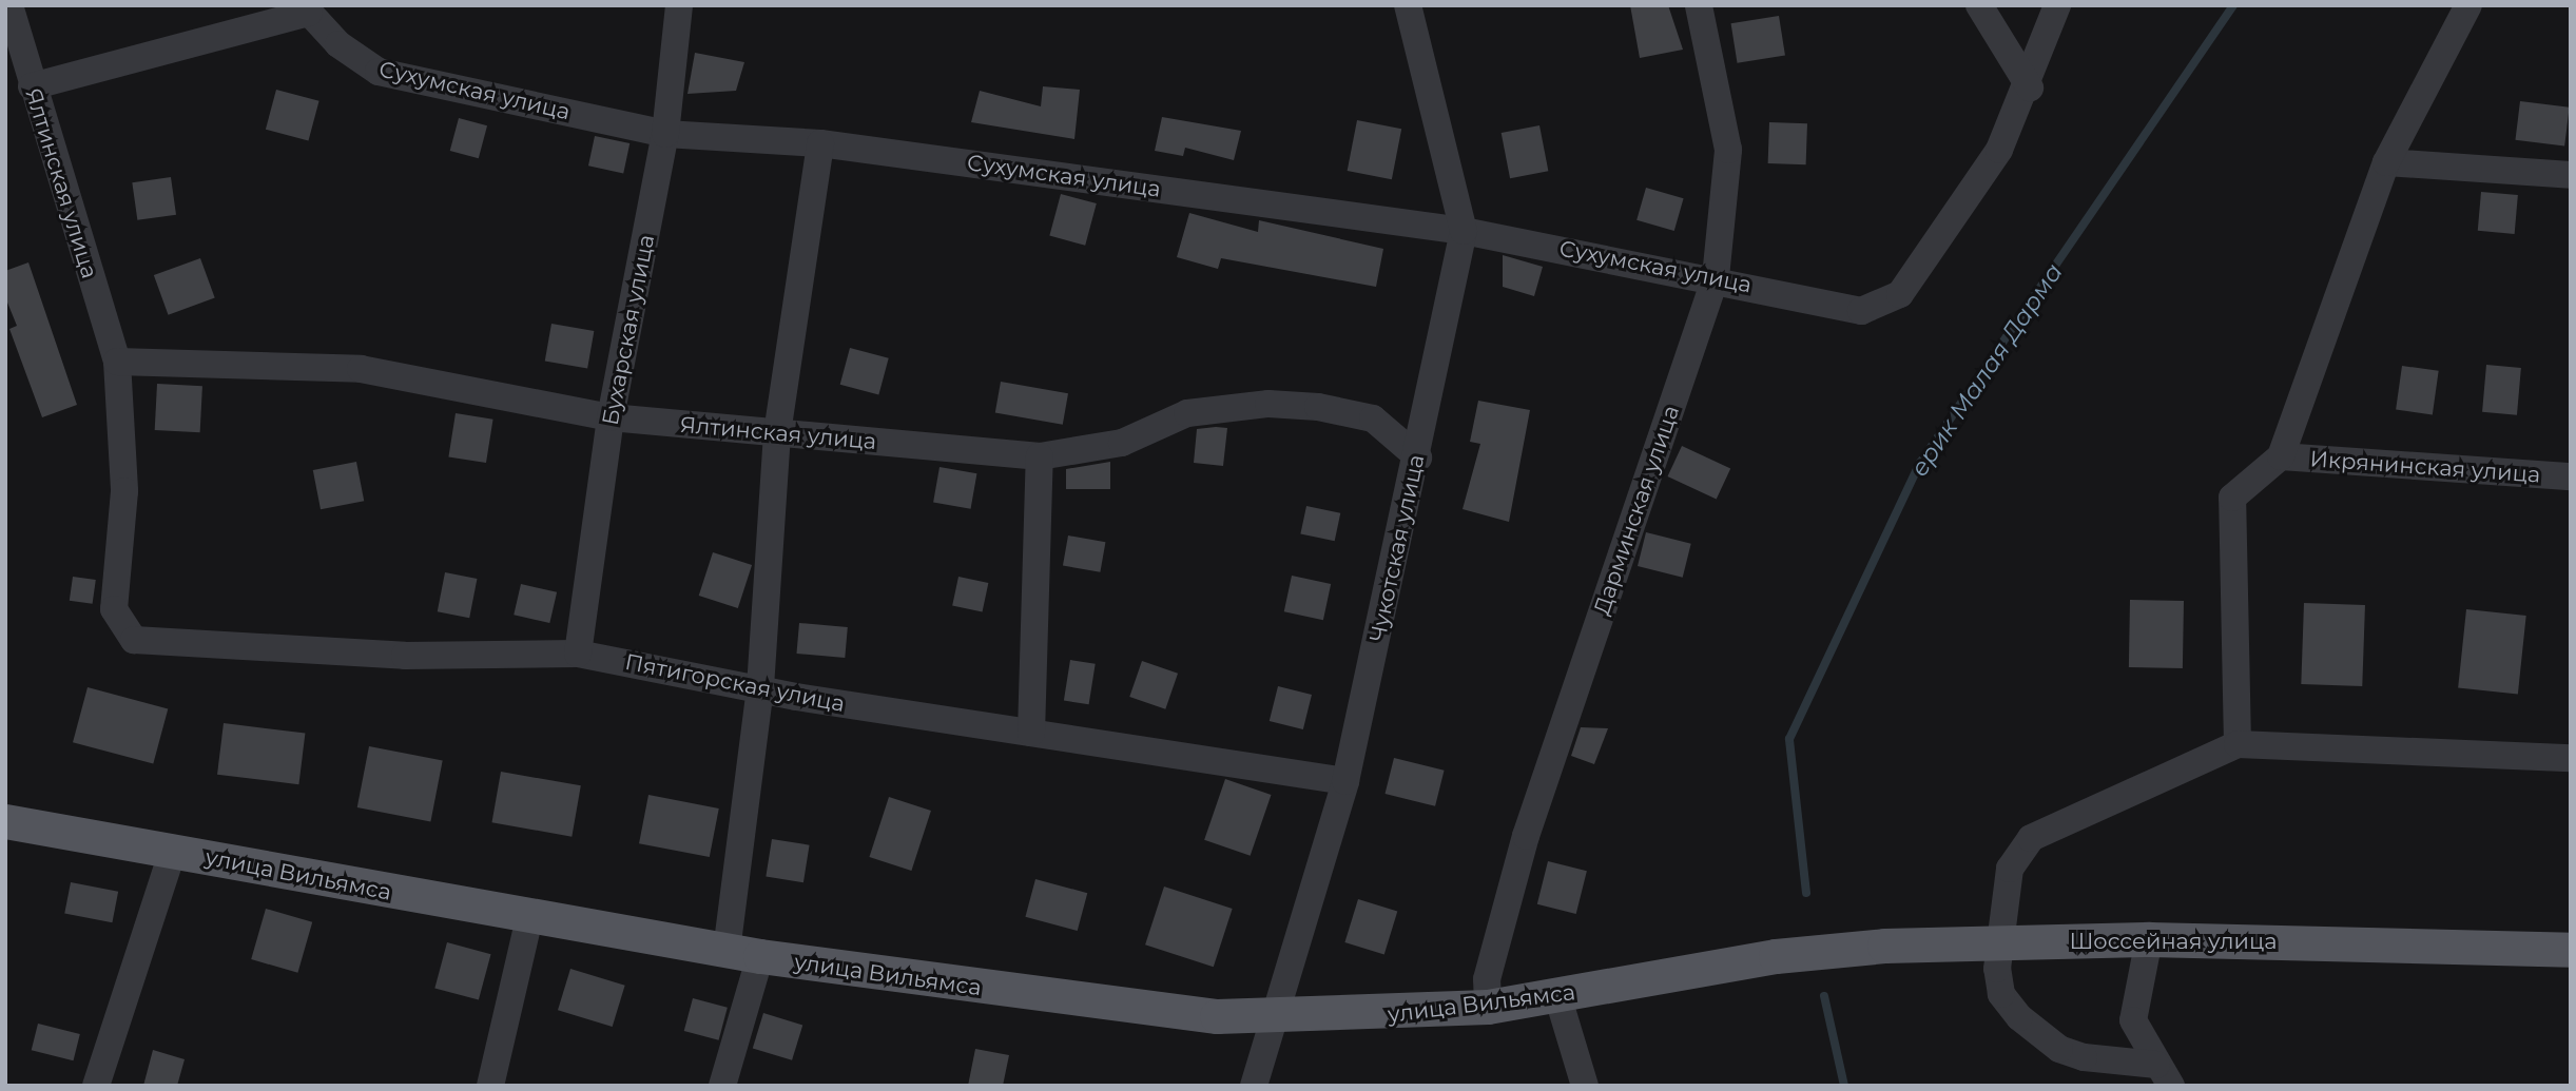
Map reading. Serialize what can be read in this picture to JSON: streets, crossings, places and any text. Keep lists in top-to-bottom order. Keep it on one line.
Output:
{"streets":{"main road":["улица Вильямса","Шоссейная улица"],"street":["Сухумская улица","Ялтинская улица","Бухарская улица","Икрянинская улица","Дарминская улица","Чукотская улица","Пятигорская улица"]},"crossings":[["Сухумская улица","Бухарская улица"],["Сухумская улица","Дарминская улица"],["Сухумская улица","Чукотская улица"],["Ялтинская улица","Бухарская улица"],["Ялтинская улица","Чукотская улица"],["Ялтинская улица","Пятигорская улица"],["Бухарская улица","Пятигорская улица"],["Дарминская улица","улица Вильямса"],["Чукотская улица","Пятигорская улица"],["Чукотская улица","улица Вильямса"],["улица Вильямса","Шоссейная улица"]],"water":["ерик Малая Дарма"]}
